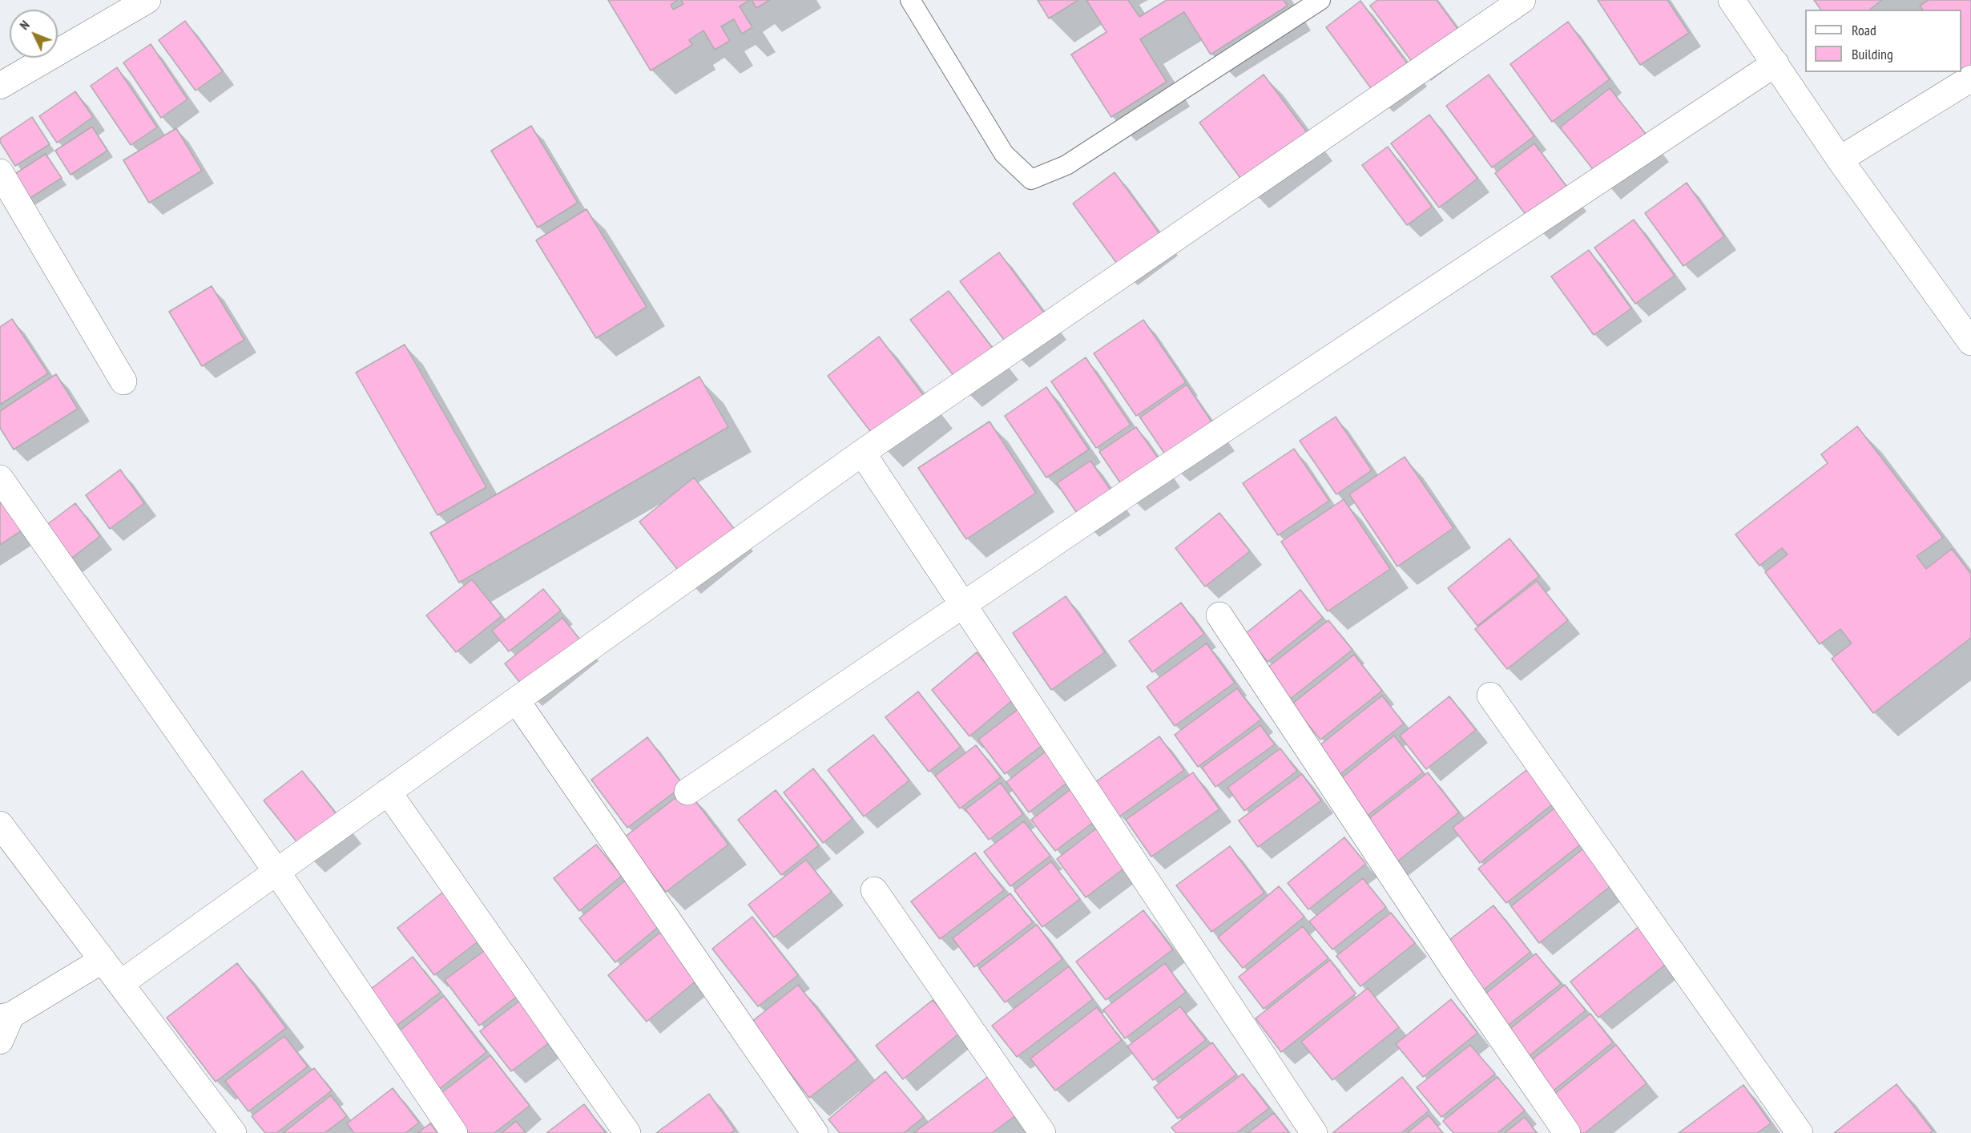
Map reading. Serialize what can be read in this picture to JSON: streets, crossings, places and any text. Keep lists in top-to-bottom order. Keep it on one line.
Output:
{"legend":["Road","Building"],"north":"top left"}
